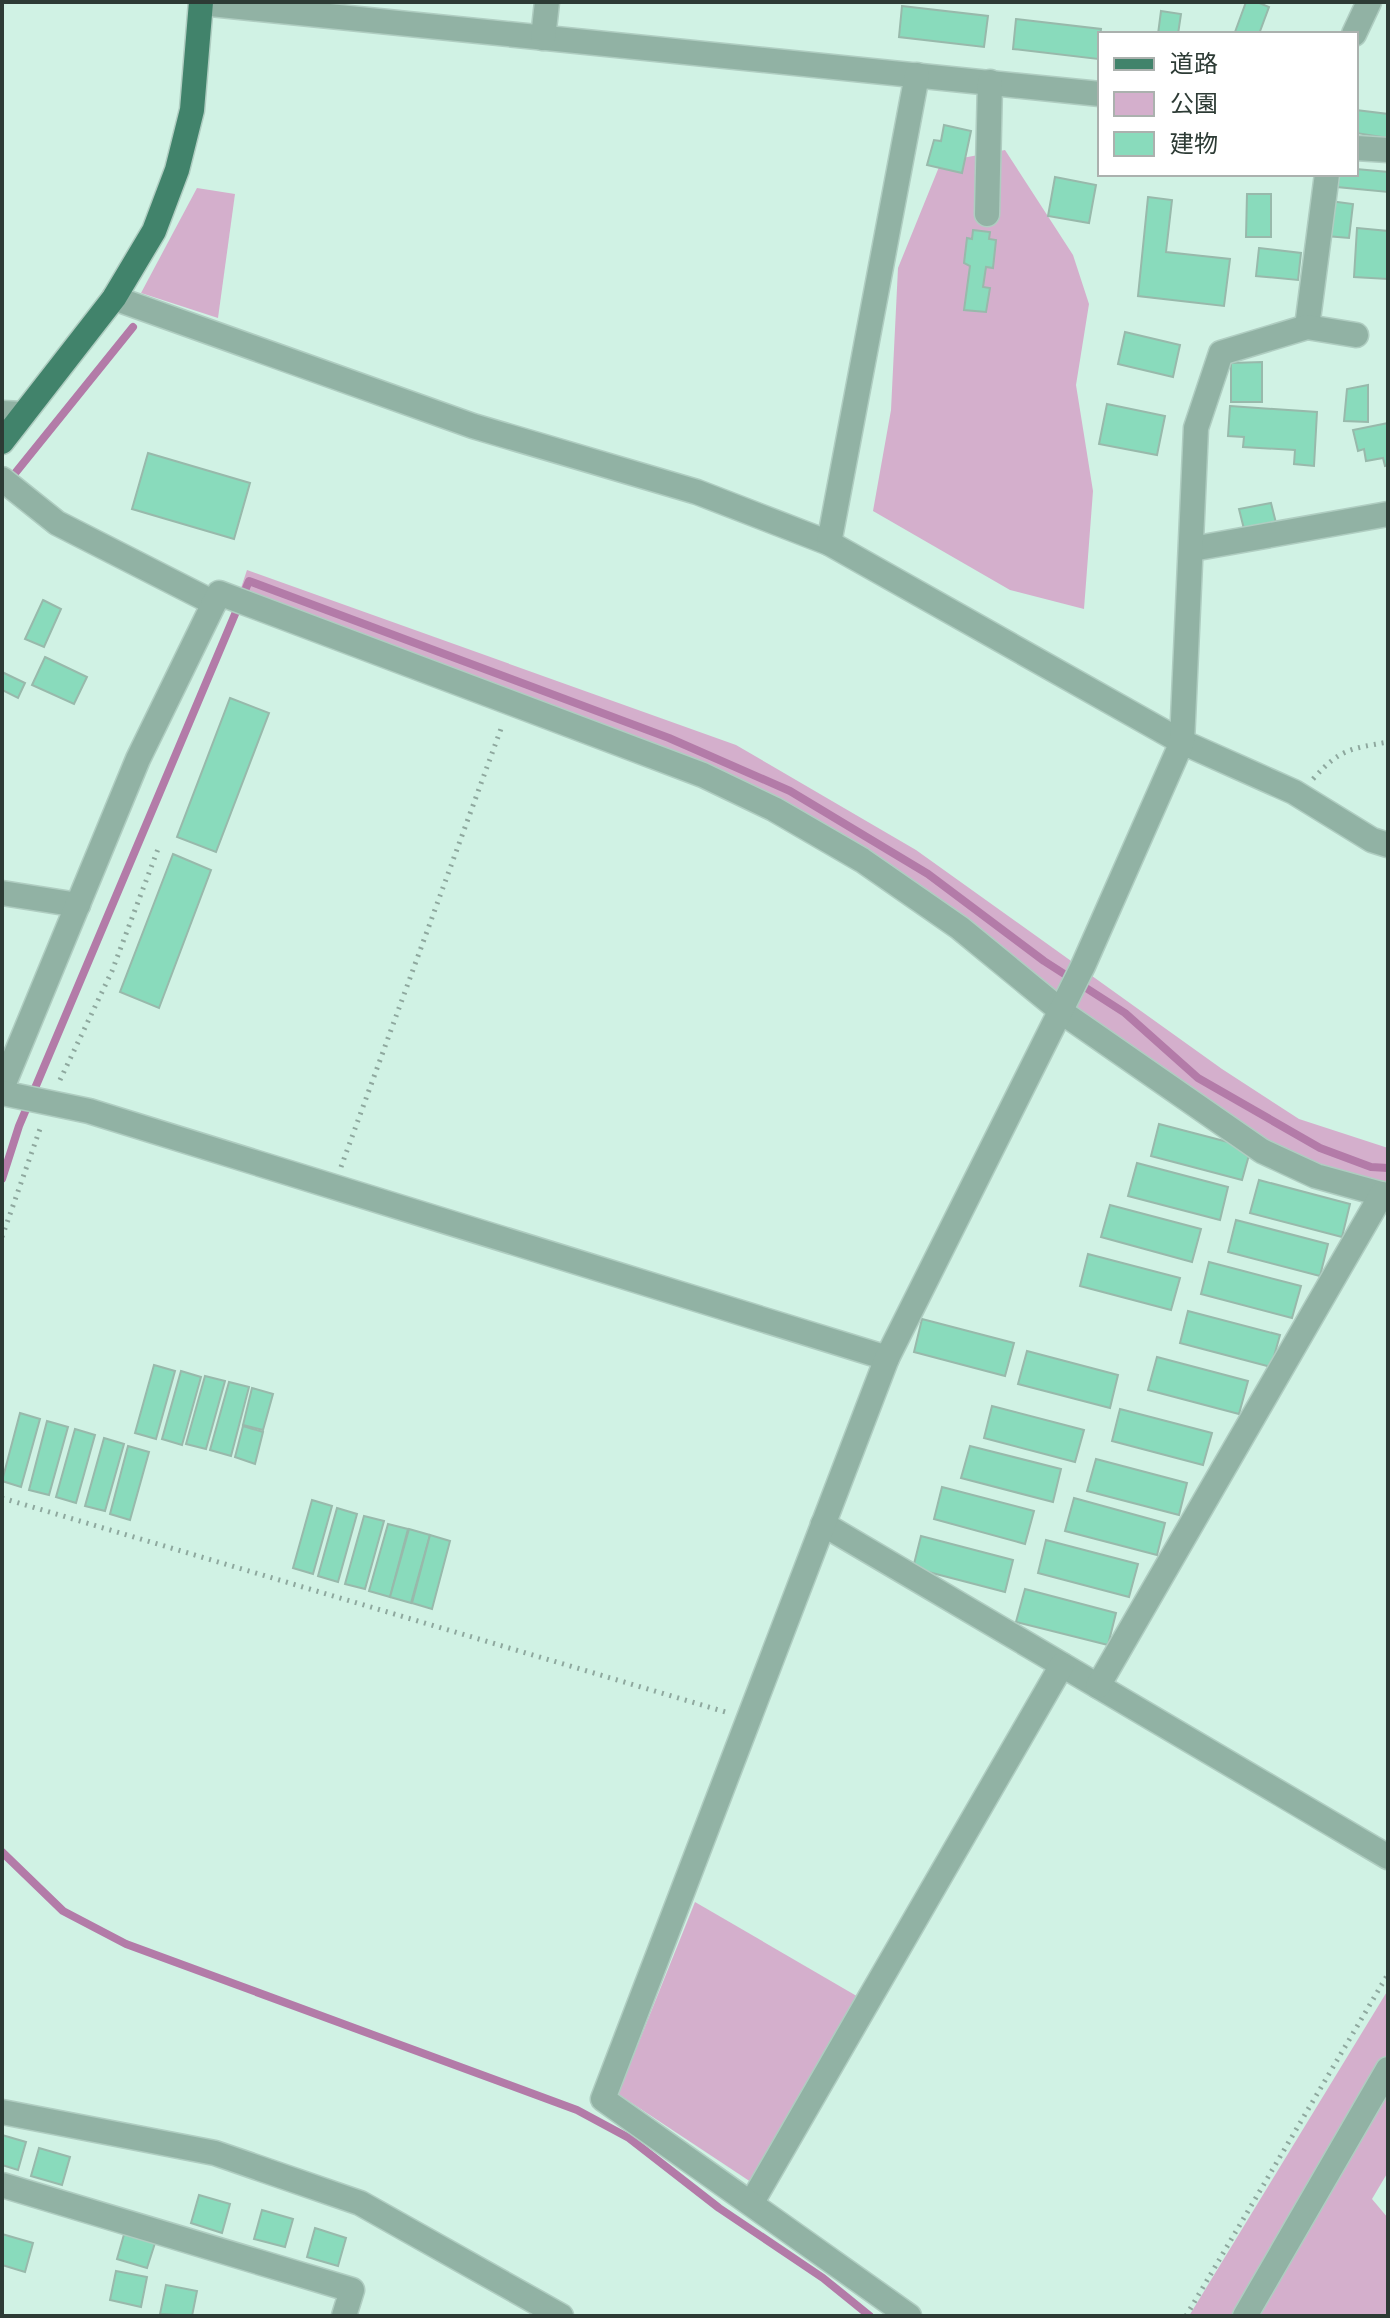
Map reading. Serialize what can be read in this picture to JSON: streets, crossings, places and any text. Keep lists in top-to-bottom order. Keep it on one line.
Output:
{"legend":["道路","公園","建物"]}
